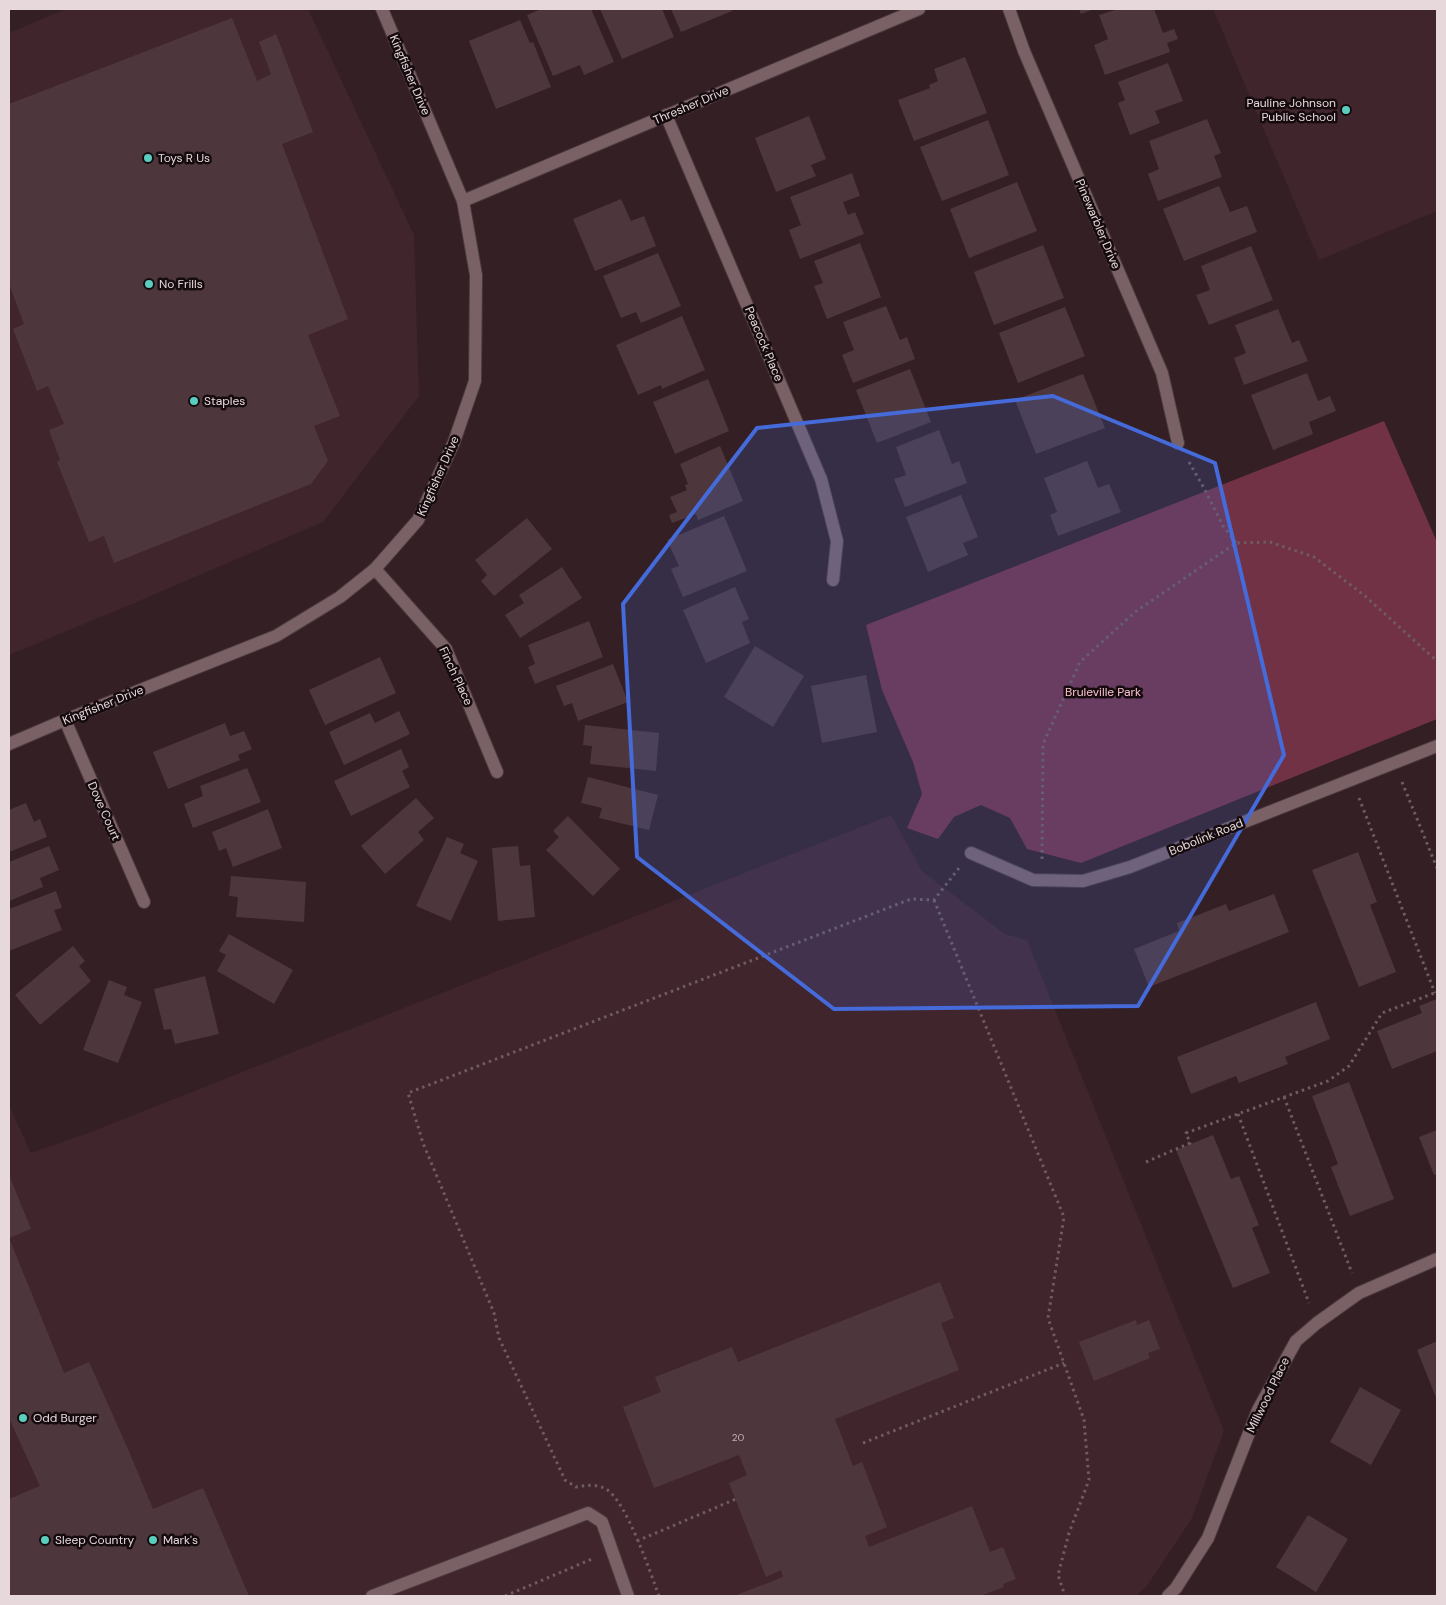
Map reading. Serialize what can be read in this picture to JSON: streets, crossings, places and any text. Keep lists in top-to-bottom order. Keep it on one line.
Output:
{"streets":{"street":["Kingfisher Drive","Thresher Drive","Pinewarbler Drive","Peacock Place","Finch Place","Dove Court","Bobolink Road","Millwood Place"]},"crossings":[["Kingfisher Drive","Thresher Drive"],["Kingfisher Drive","Finch Place"],["Kingfisher Drive","Dove Court"],["Thresher Drive","Peacock Place"]],"parks":["Bruleville Park"],"places":["Pauline Johnson Public School","Toys R Us","No Frills","Staples","Odd Burger","Sleep Country","Mark's"],"house_numbers":["20"]}
